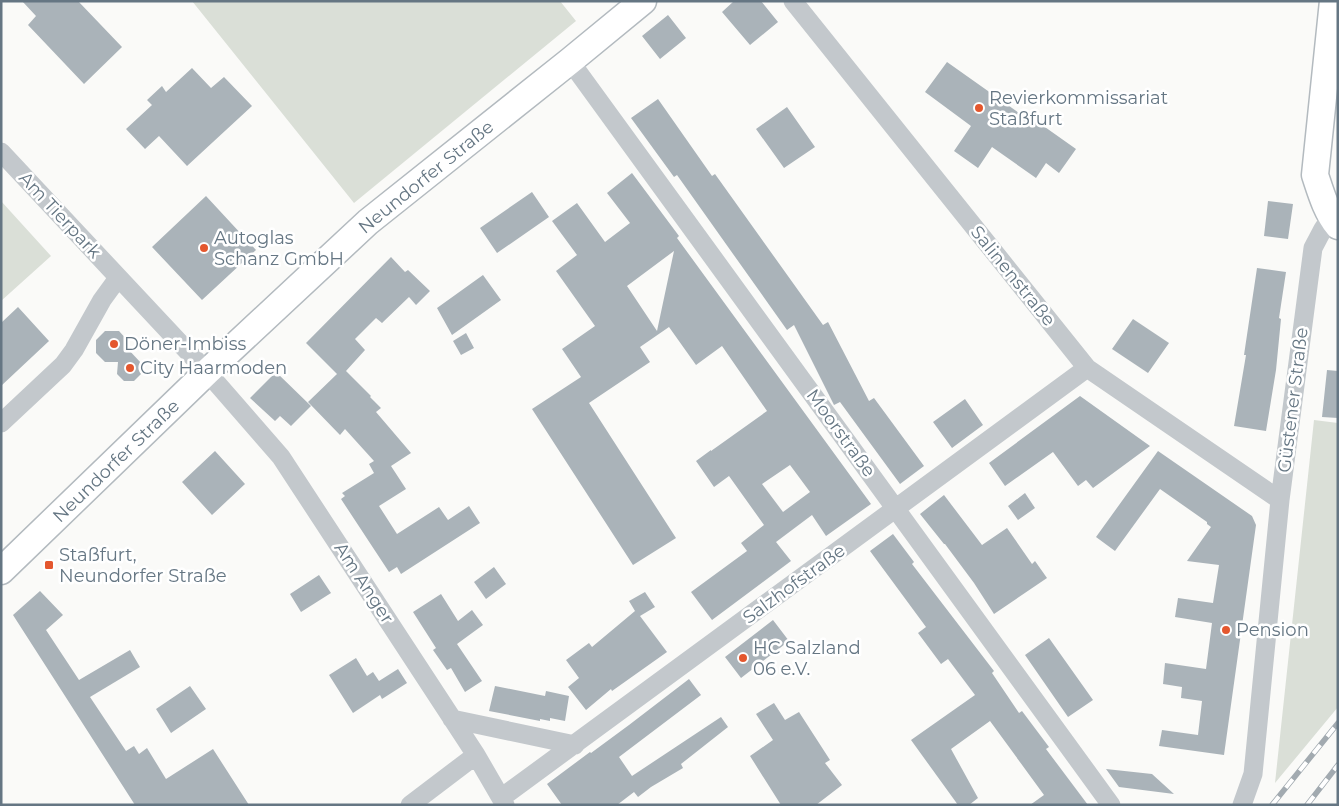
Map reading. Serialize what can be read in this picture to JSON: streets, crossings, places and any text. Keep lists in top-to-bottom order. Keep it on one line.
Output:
{"streets":{"main road":["Neundorfer Straße","Güstener Straße"],"street":["Am Tierpark","Salinenstraße","Moorstraße","Am Anger","Salzhofstraße"]},"crossings":[["Neundorfer Straße","Am Tierpark"],["Neundorfer Straße","Moorstraße"],["Neundorfer Straße","Am Anger"],["Am Tierpark","Am Anger"],["Salinenstraße","Güstener Straße"],["Salinenstraße","Salzhofstraße"],["Moorstraße","Salzhofstraße"],["Am Anger","Salzhofstraße"]],"places":{"other":["Revierkommissariat Staßfurt","Autoglas Schanz GmbH","Döner-Imbiss","City Haarmoden","Pension","HC Salzland 06 e.V."],"transit":["Staßfurt, Neundorfer Straße"]}}
